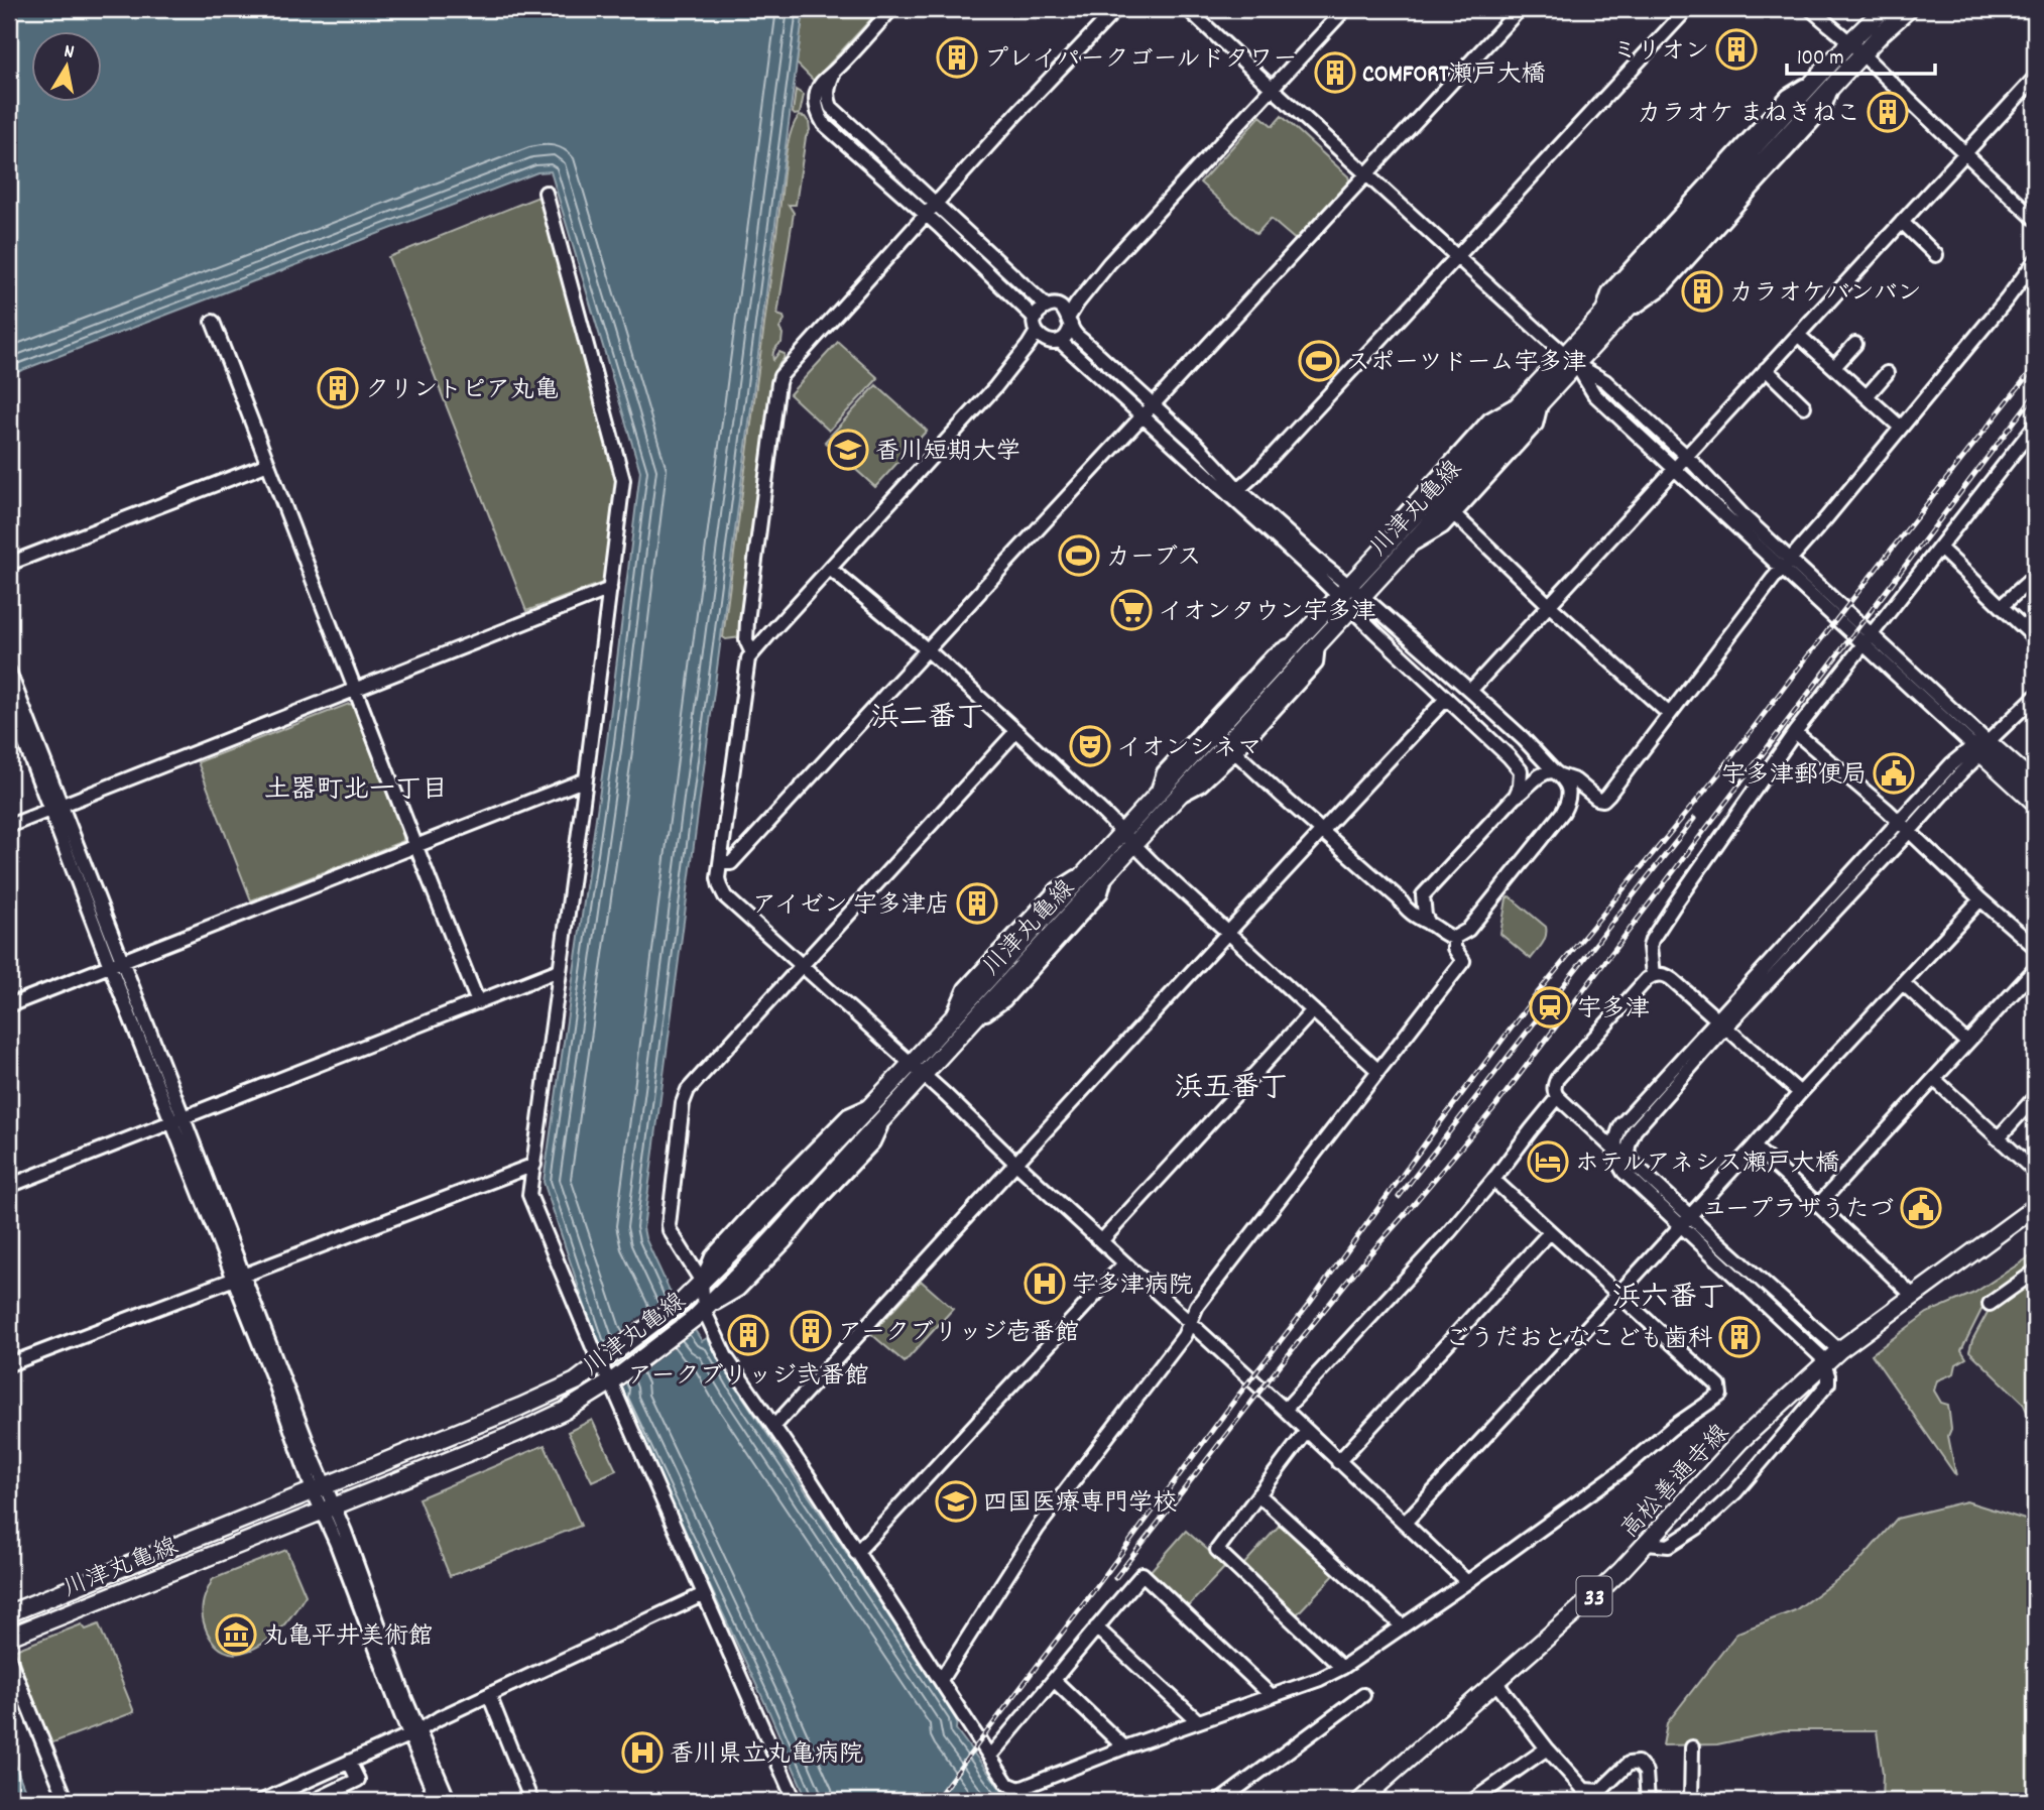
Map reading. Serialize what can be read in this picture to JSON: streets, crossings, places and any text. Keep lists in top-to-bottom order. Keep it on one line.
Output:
{"streets":{"main road":["川津丸亀線","高松善通寺線","33"]},"districts":["浜二番丁","土器町北一丁目","浜五番丁","浜六番丁"],"places":{"building":["ミリオン","プレイパークゴールドタワー","COMFORT瀬戸大橋","カラオケ まねきねこ","カラオケバンバン","クリントピア丸亀","アイゼン 宇多津店","アークブリッジ壱番館","アークブリッジ弐番館","ごうだおとなこども歯科"],"sports":["スポーツドーム宇多津","カーブス"],"school or university":["香川短期大学","四国医療専門学校"],"supermarket":["イオンタウン宇多津"],"theatre":["イオンシネマ"],"public building":["宇多津郵便局","ユープラザうたづ"],"station":["宇多津"],"hotel":["ホテルアネシス瀬戸大橋"],"hospital":["宇多津病院","香川県立丸亀病院"],"museum":["丸亀平井美術館"]},"scale_bar":"100 m","north":"top"}
